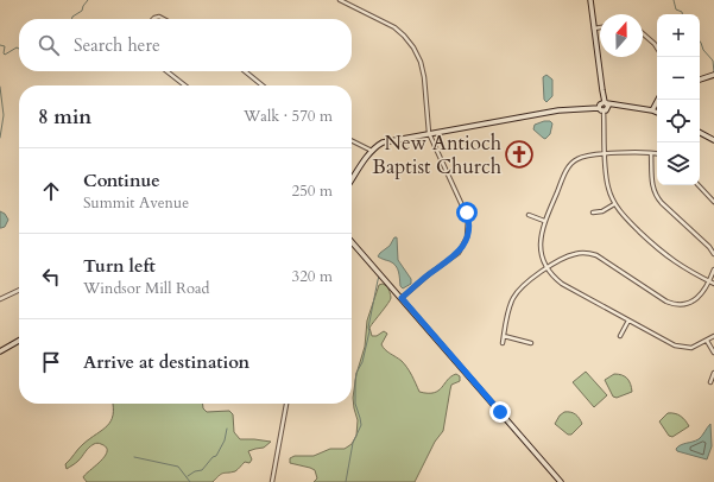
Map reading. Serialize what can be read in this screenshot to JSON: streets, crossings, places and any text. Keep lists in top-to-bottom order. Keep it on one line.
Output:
{"places":{"church":["New Antioch Baptist Church"]},"north":"top","page":{"map_buttons":["+","−"],"search":"Search here","heading":["8 min","Walk · 570 m"],"list":[["Continue","Summit Avenue","250 m"],["Turn left","Windsor Mill Road","320 m"],"Arrive at destination"]}}
